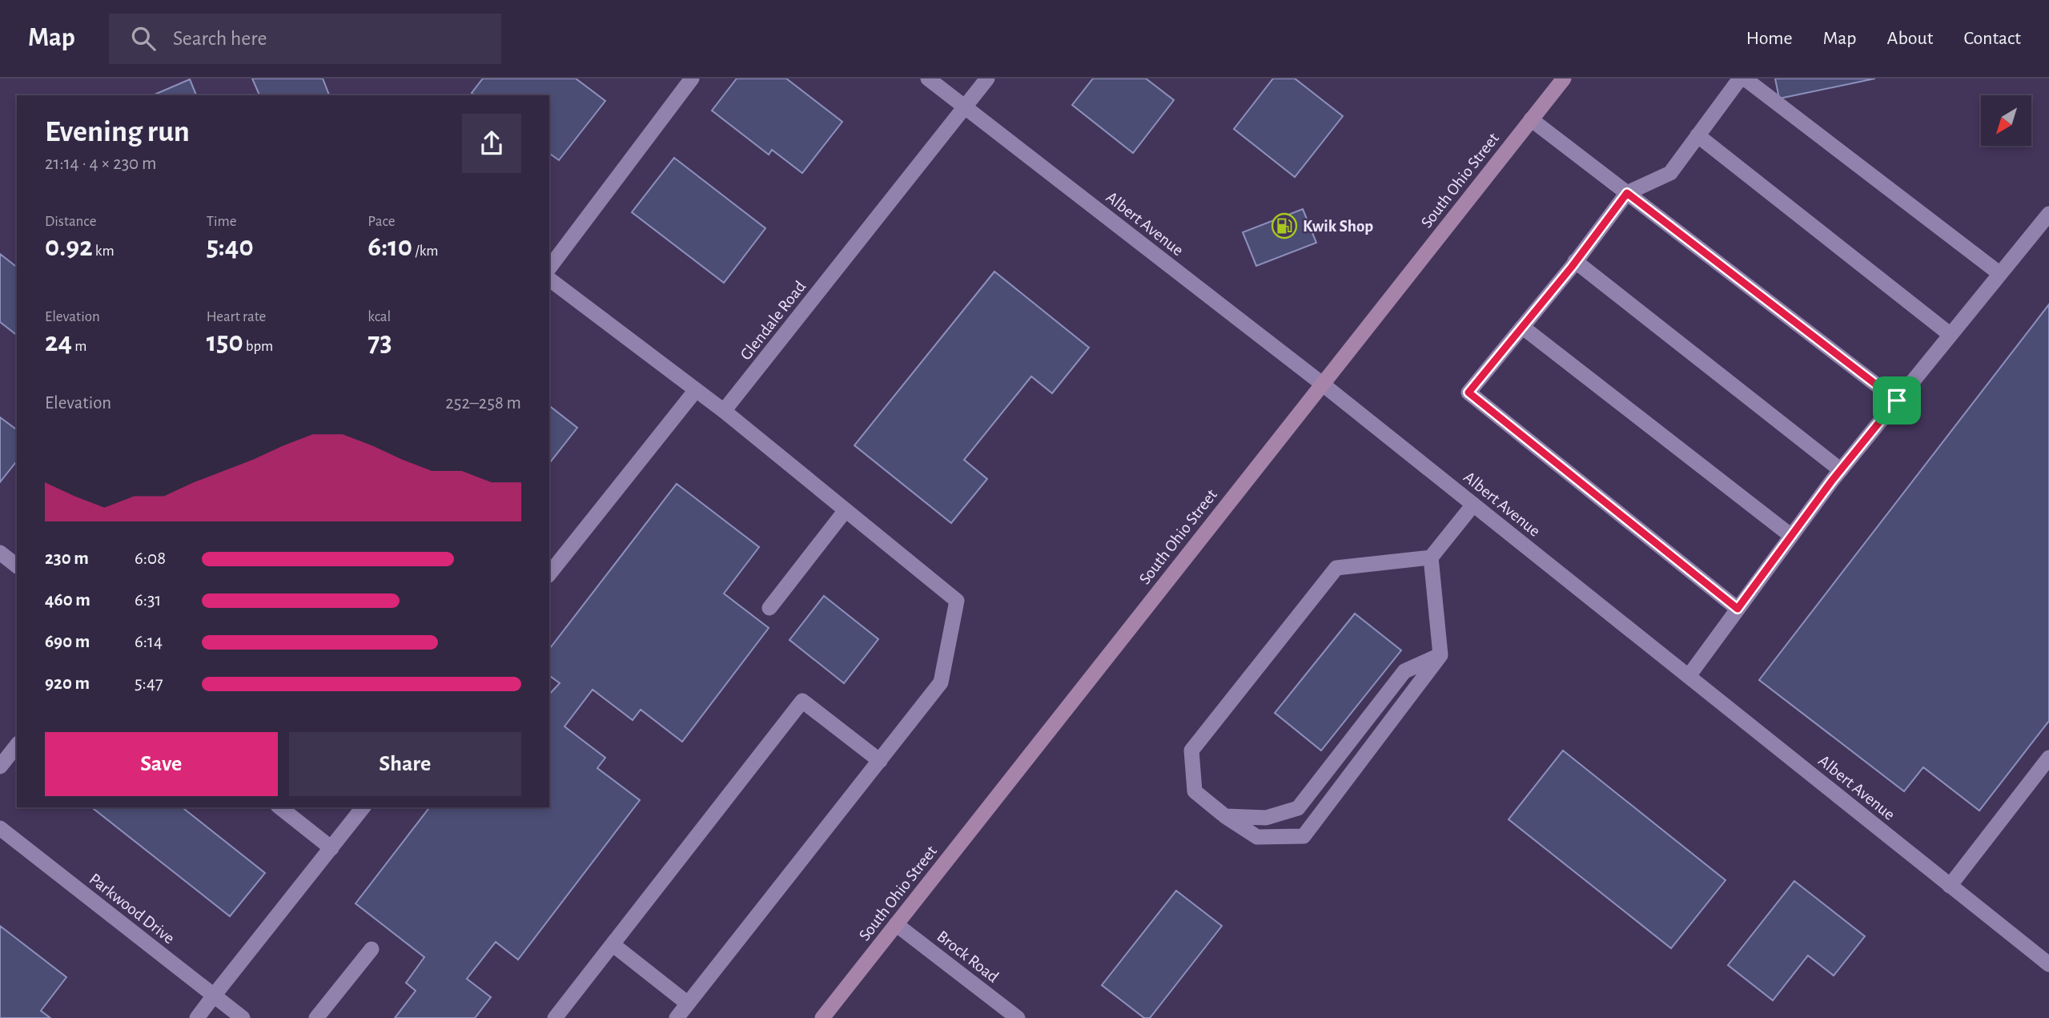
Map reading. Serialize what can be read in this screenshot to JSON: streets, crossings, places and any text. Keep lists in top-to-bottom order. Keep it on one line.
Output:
{"streets":{"main road":["South Ohio Street"],"street":["Albert Avenue","Glendale Road","Parkwood Drive","Brock Road"]},"crossings":[["South Ohio Street","Albert Avenue"],["South Ohio Street","Brock Road"],["Albert Avenue","Glendale Road"]],"places":{"fuel station":["Kwik Shop"]},"north":"bottom left","page":{"header":"Map","search":"Search here","nav":["Home","Map","About","Contact"],"heading":["Evening run","21:14 · 4 × 230 m"],"stats":[["Distance","0.92 km"],["Time","5:40"],["Pace","6:10 /km"],["Elevation","24 m"],["Heart rate","150 bpm"],["kcal","73"]],"chart":["Elevation","252–258 m"],"list":[{"name":"230 m","note":"6:08"},{"name":"460 m","note":"6:31"},{"name":"690 m","note":"6:14"},{"name":"920 m","note":"5:47"}],"buttons":["Save","Share"]}}
